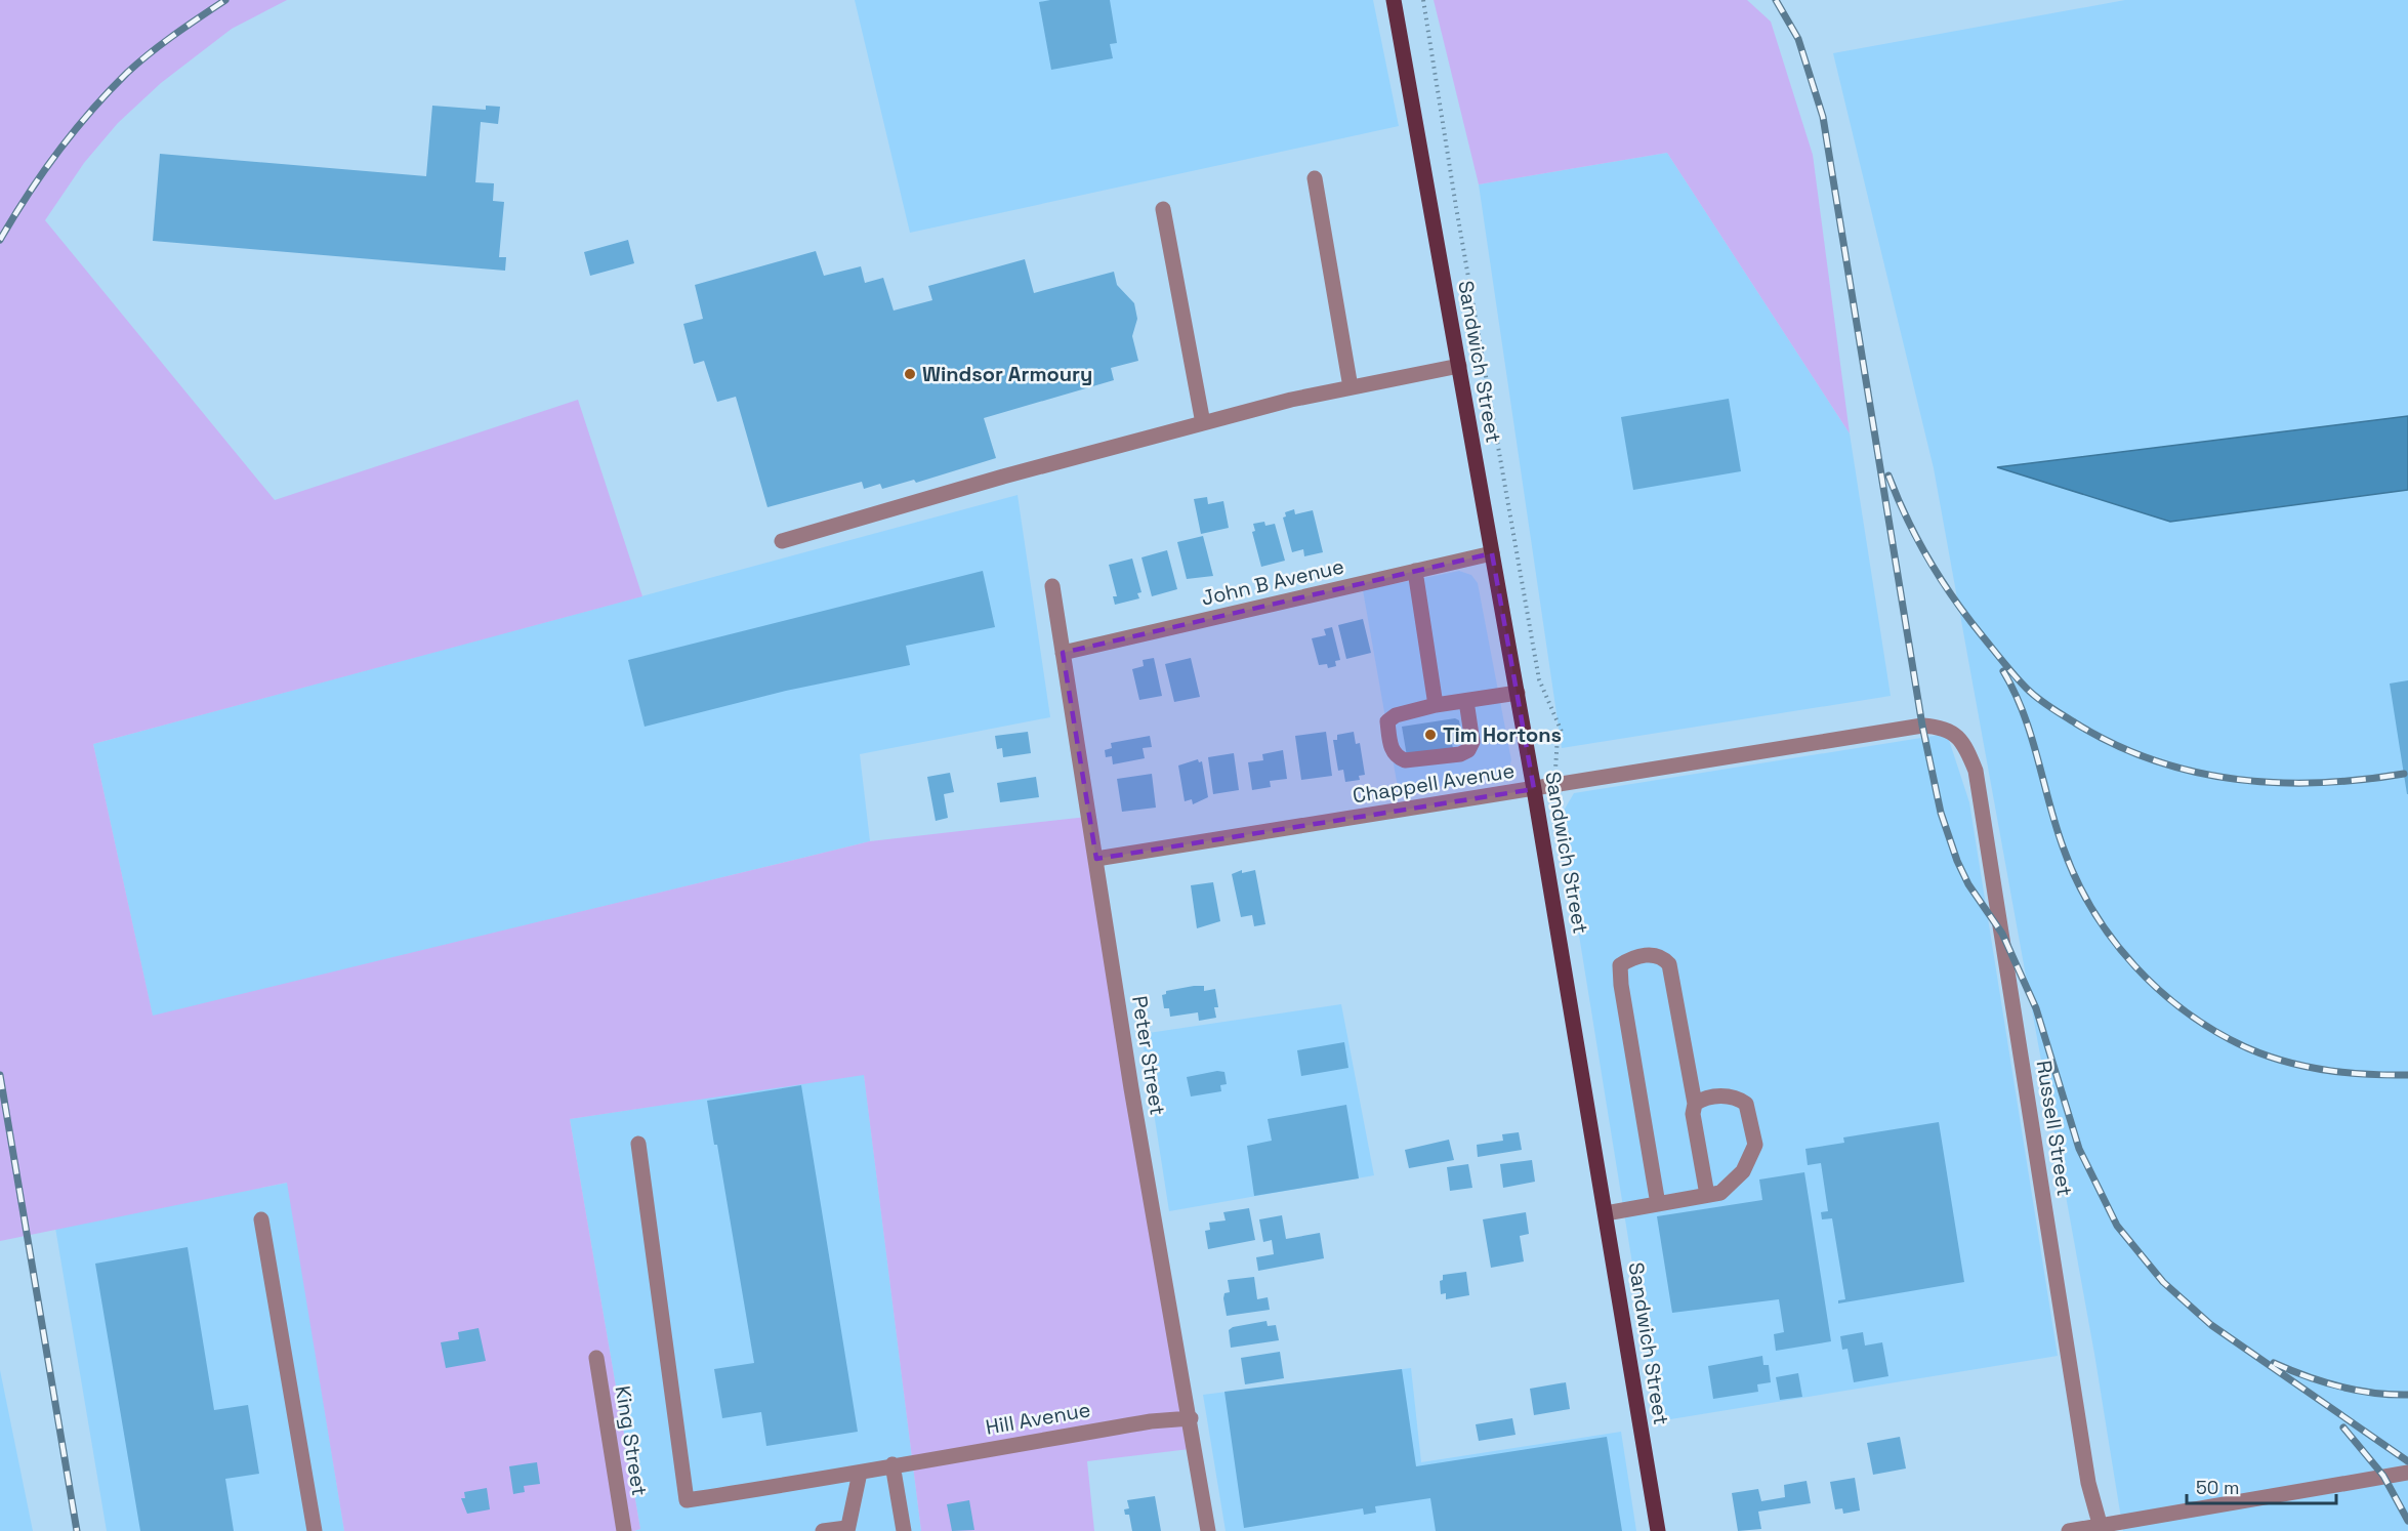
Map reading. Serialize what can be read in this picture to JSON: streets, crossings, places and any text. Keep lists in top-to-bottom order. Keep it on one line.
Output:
{"streets":{"main road":["Sandwich Street"],"street":["John B Avenue","Chappell Avenue","Peter Street","Russell Street","Hill Avenue","King Street"]},"crossings":[["Sandwich Street","John B Avenue"],["Sandwich Street","Chappell Avenue"],["John B Avenue","Peter Street"],["Chappell Avenue","Peter Street"],["Chappell Avenue","Russell Street"],["Peter Street","Hill Avenue"]],"places":["Windsor Armoury","Tim Hortons"],"scale_bar":"50 m"}
